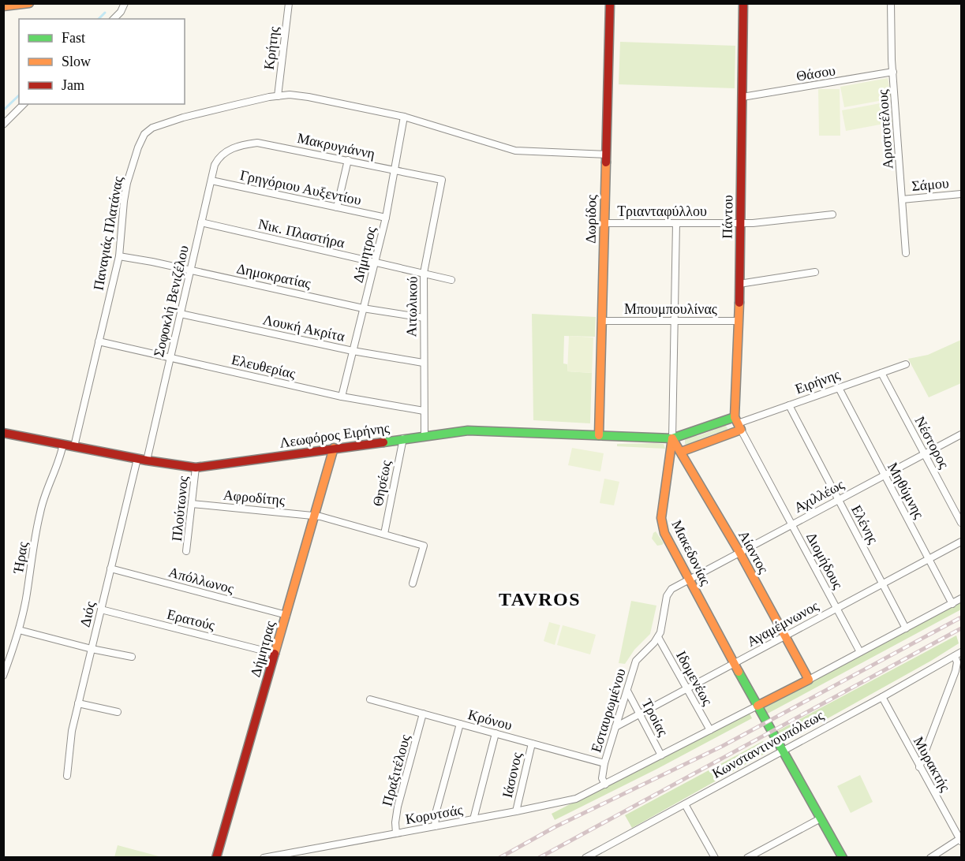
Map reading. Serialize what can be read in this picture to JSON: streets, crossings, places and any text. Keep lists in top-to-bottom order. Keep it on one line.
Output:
{"streets":{"street":["Κρήτης","Θάσου","Αριστοτέλους","Μακρυγιάννη","Σάμου","Γρηγόριου Αυξεντίου","Τριανταφύλλου","Πάντου","Δωρίδος","Παναγιάς Πλατάνας","Νικ. Πλαστήρα","Δήμητρος","Δημοκρατίας","Σοφοκλή Βενιζέλου","Αιτωλικού","Μπουμπουλίνας","Λουκή Ακρίτα","Ελευθερίας","Ειρήνης","Λεωφόρος Ειρήνης","Νέστορος","Θησέως","Μηθύμνης","Αχιλλέως","Αφροδίτης","Πλούτωνος","Ελένης","Αίαντος","Μακεδονίας","Ήρας","Διομήδους","Απόλλωνος","Διός","Ερατούς","Αγαμέμνωνος","Δήμητρας","Ιδομενέως","Εσταυρωμένου","Τροίας","Κρόνου","Κωνσταντινουπόλεως","Μυρακτής","Πραξιτέλους","Ιάσονος","Κορυτσάς"]},"crossings":[["Κρήτης","Παναγιάς Πλατάνας"],["Θάσου","Αριστοτέλους"],["Θάσου","Πάντου"],["Αριστοτέλους","Σάμου"],["Μακρυγιάννη","Δήμητρος"],["Μακρυγιάννη","Σοφοκλή Βενιζέλου"],["Μακρυγιάννη","Αιτωλικού"],["Γρηγόριου Αυξεντίου","Δήμητρος"],["Γρηγόριου Αυξεντίου","Σοφοκλή Βενιζέλου"],["Τριανταφύλλου","Πάντου"],["Τριανταφύλλου","Δωρίδος"],["Τριανταφύλλου","Μακεδονίας"],["Πάντου","Μπουμπουλίνας"],["Πάντου","Ειρήνης"],["Πάντου","Διομήδους"],["Δωρίδος","Παναγιάς Πλατάνας"],["Δωρίδος","Μπουμπουλίνας"],["Δωρίδος","Λεωφόρος Ειρήνης"],["Παναγιάς Πλατάνας","Δήμητρος"],["Παναγιάς Πλατάνας","Δημοκρατίας"],["Παναγιάς Πλατάνας","Ελευθερίας"],["Παναγιάς Πλατάνας","Λεωφόρος Ειρήνης"],["Νικ. Πλαστήρα","Δήμητρος"],["Νικ. Πλαστήρα","Σοφοκλή Βενιζέλου"],["Νικ. Πλαστήρα","Αιτωλικού"],["Δήμητρος","Δημοκρατίας"],["Δήμητρος","Λουκή Ακρίτα"],["Δήμητρος","Ελευθερίας"],["Δημοκρατίας","Σοφοκλή Βενιζέλου"],["Δημοκρατίας","Αιτωλικού"],["Σοφοκλή Βενιζέλου","Λουκή Ακρίτα"],["Σοφοκλή Βενιζέλου","Ελευθερίας"],["Σοφοκλή Βενιζέλου","Λεωφόρος Ειρήνης"],["Αιτωλικού","Λουκή Ακρίτα"],["Αιτωλικού","Ελευθερίας"],["Αιτωλικού","Λεωφόρος Ειρήνης"],["Μπουμπουλίνας","Μακεδονίας"],["Ειρήνης","Λεωφόρος Ειρήνης"],["Ειρήνης","Νέστορος"],["Ειρήνης","Μηθύμνης"],["Ειρήνης","Ελένης"],["Ειρήνης","Αίαντος"],["Ειρήνης","Μακεδονίας"],["Ειρήνης","Διομήδους"],["Λεωφόρος Ειρήνης","Θησέως"],["Λεωφόρος Ειρήνης","Πλούτωνος"],["Λεωφόρος Ειρήνης","Αίαντος"],["Λεωφόρος Ειρήνης","Μακεδονίας"],["Λεωφόρος Ειρήνης","Ήρας"],["Λεωφόρος Ειρήνης","Διός"],["Λεωφόρος Ειρήνης","Δήμητρας"],["Νέστορος","Αχιλλέως"],["Θησέως","Αφροδίτης"],["Μηθύμνης","Αχιλλέως"],["Μηθύμνης","Αγαμέμνωνος"],["Αχιλλέως","Ελένης"],["Αχιλλέως","Αίαντος"],["Αχιλλέως","Μακεδονίας"],["Αχιλλέως","Διομήδους"],["Αφροδίτης","Πλούτωνος"],["Αφροδίτης","Δήμητρας"],["Ελένης","Αγαμέμνωνος"],["Αίαντος","Μακεδονίας"],["Αίαντος","Αγαμέμνωνος"],["Μακεδονίας","Αγαμέμνωνος"],["Μακεδονίας","Κωνσταντινουπόλεως"],["Διομήδους","Αγαμέμνωνος"],["Απόλλωνος","Διός"],["Απόλλωνος","Δήμητρας"],["Διός","Ερατούς"],["Ερατούς","Δήμητρας"],["Αγαμέμνωνος","Ιδομενέως"],["Αγαμέμνωνος","Εσταυρωμένου"],["Αγαμέμνωνος","Τροίας"],["Ιδομενέως","Εσταυρωμένου"],["Εσταυρωμένου","Τροίας"],["Εσταυρωμένου","Κρόνου"],["Εσταυρωμένου","Κορυτσάς"],["Κρόνου","Πραξιτέλους"],["Κρόνου","Ιάσονος"],["Κωνσταντινουπόλεως","Μυρακτής"],["Πραξιτέλους","Κορυτσάς"],["Ιάσονος","Κορυτσάς"]],"districts":["TAVROS"],"legend":["Fast","Slow","Jam"]}
